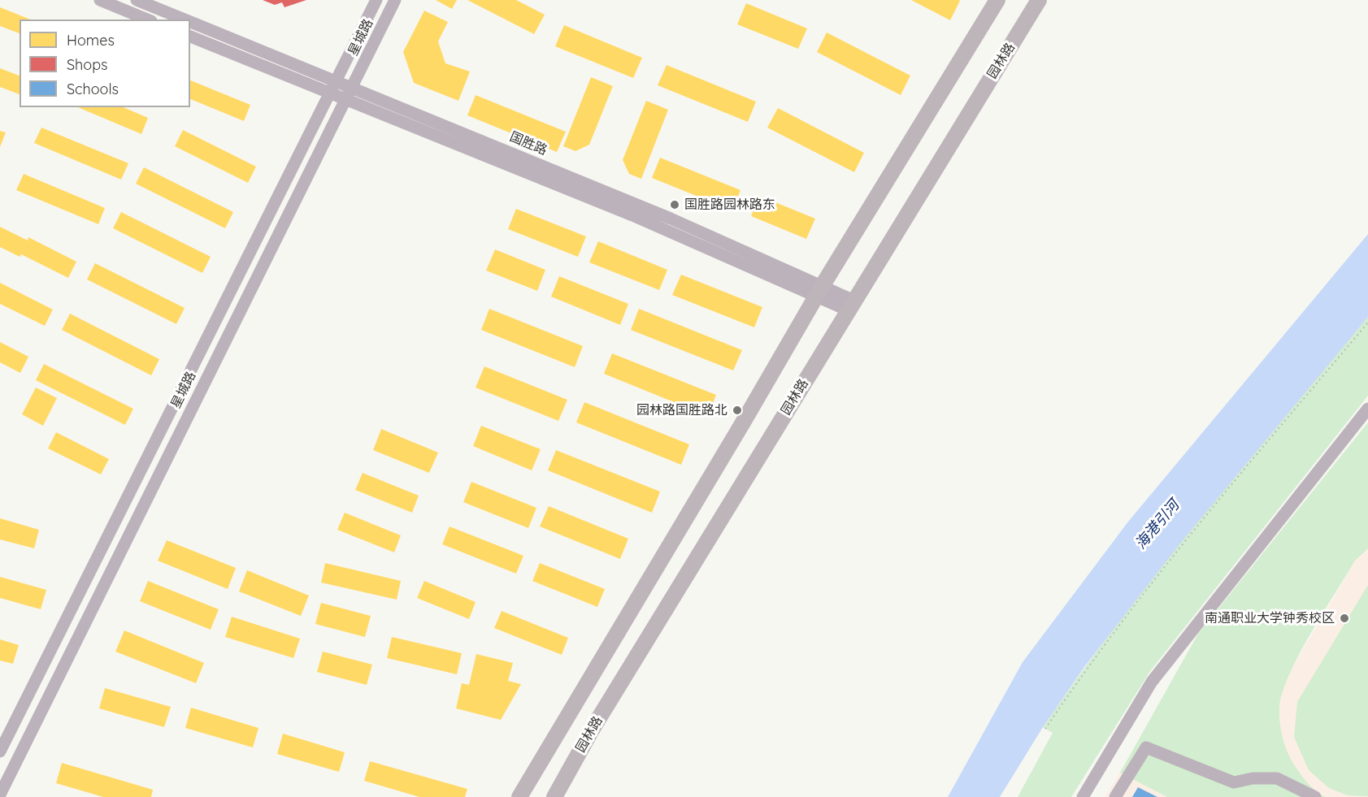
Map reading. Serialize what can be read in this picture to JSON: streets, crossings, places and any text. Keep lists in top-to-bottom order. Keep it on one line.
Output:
{"streets":{"main road":["园林路"],"street":["星城路","国胜路"]},"crossings":[["星城路","国胜路"],["园林路","国胜路"]],"water":["海港引河"],"places":["国胜路园林路东","园林路国胜路北","南通职业大学钟秀校区"],"legend":["Homes","Shops","Schools"]}
